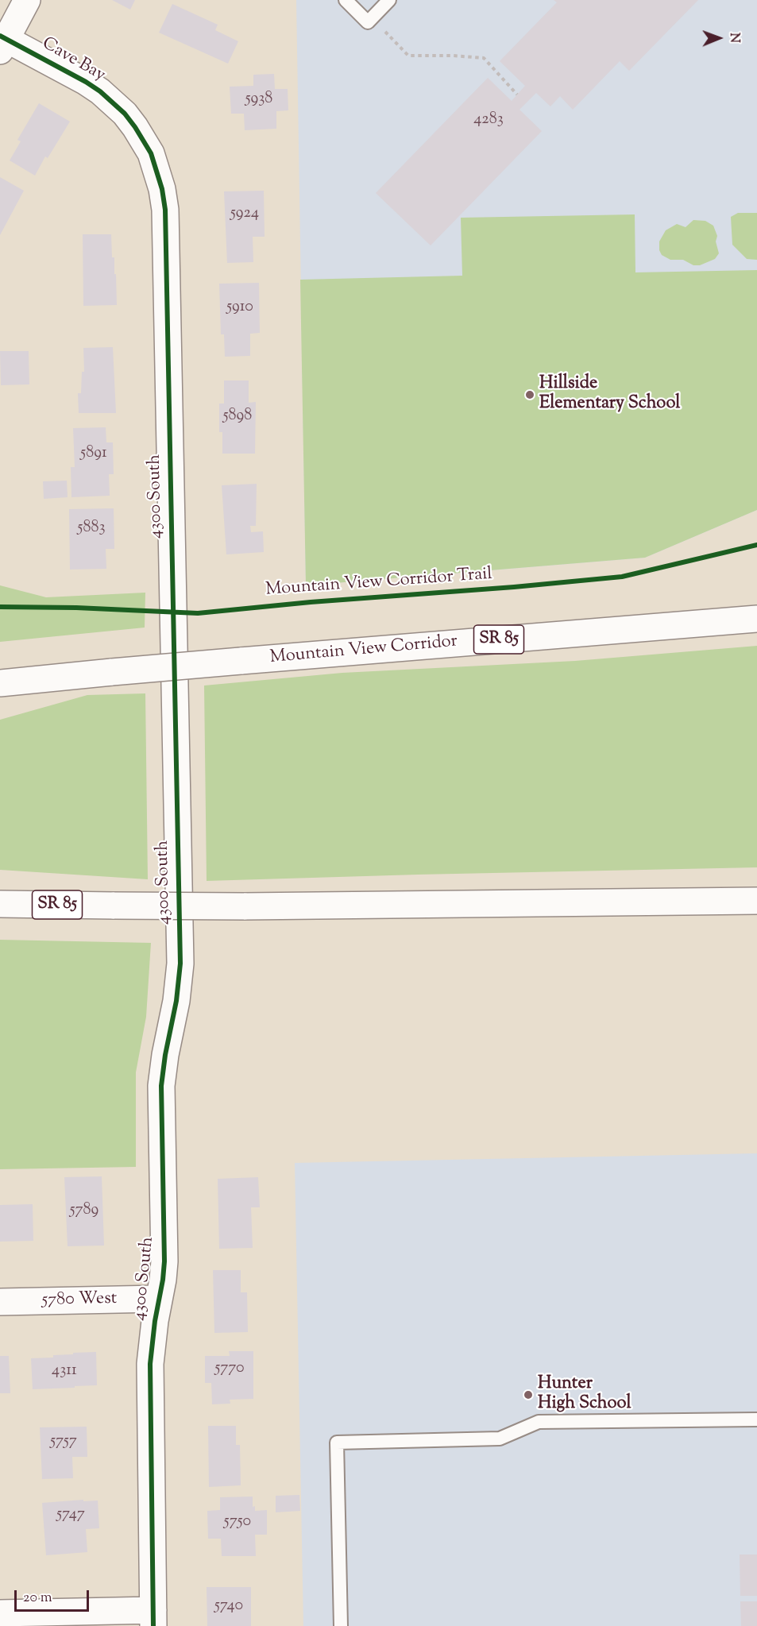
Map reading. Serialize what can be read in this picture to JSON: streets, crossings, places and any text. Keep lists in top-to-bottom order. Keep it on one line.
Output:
{"streets":{"main road":["Cave Bay","4300 South","SR 85","Mountain View Corridor","5780 West"],"cycle path":["Mountain View Corridor Trail"]},"crossings":[["Cave Bay","4300 South"],["4300 South","5780 West"]],"places":["Hillside Elementary School","Hunter High School"],"house_numbers":["5938","4283","5924","5910","5898","5891","5883","5789","5770","4311","5757","5747","5750","5740"],"scale_bar":"20 m","north":"right"}
